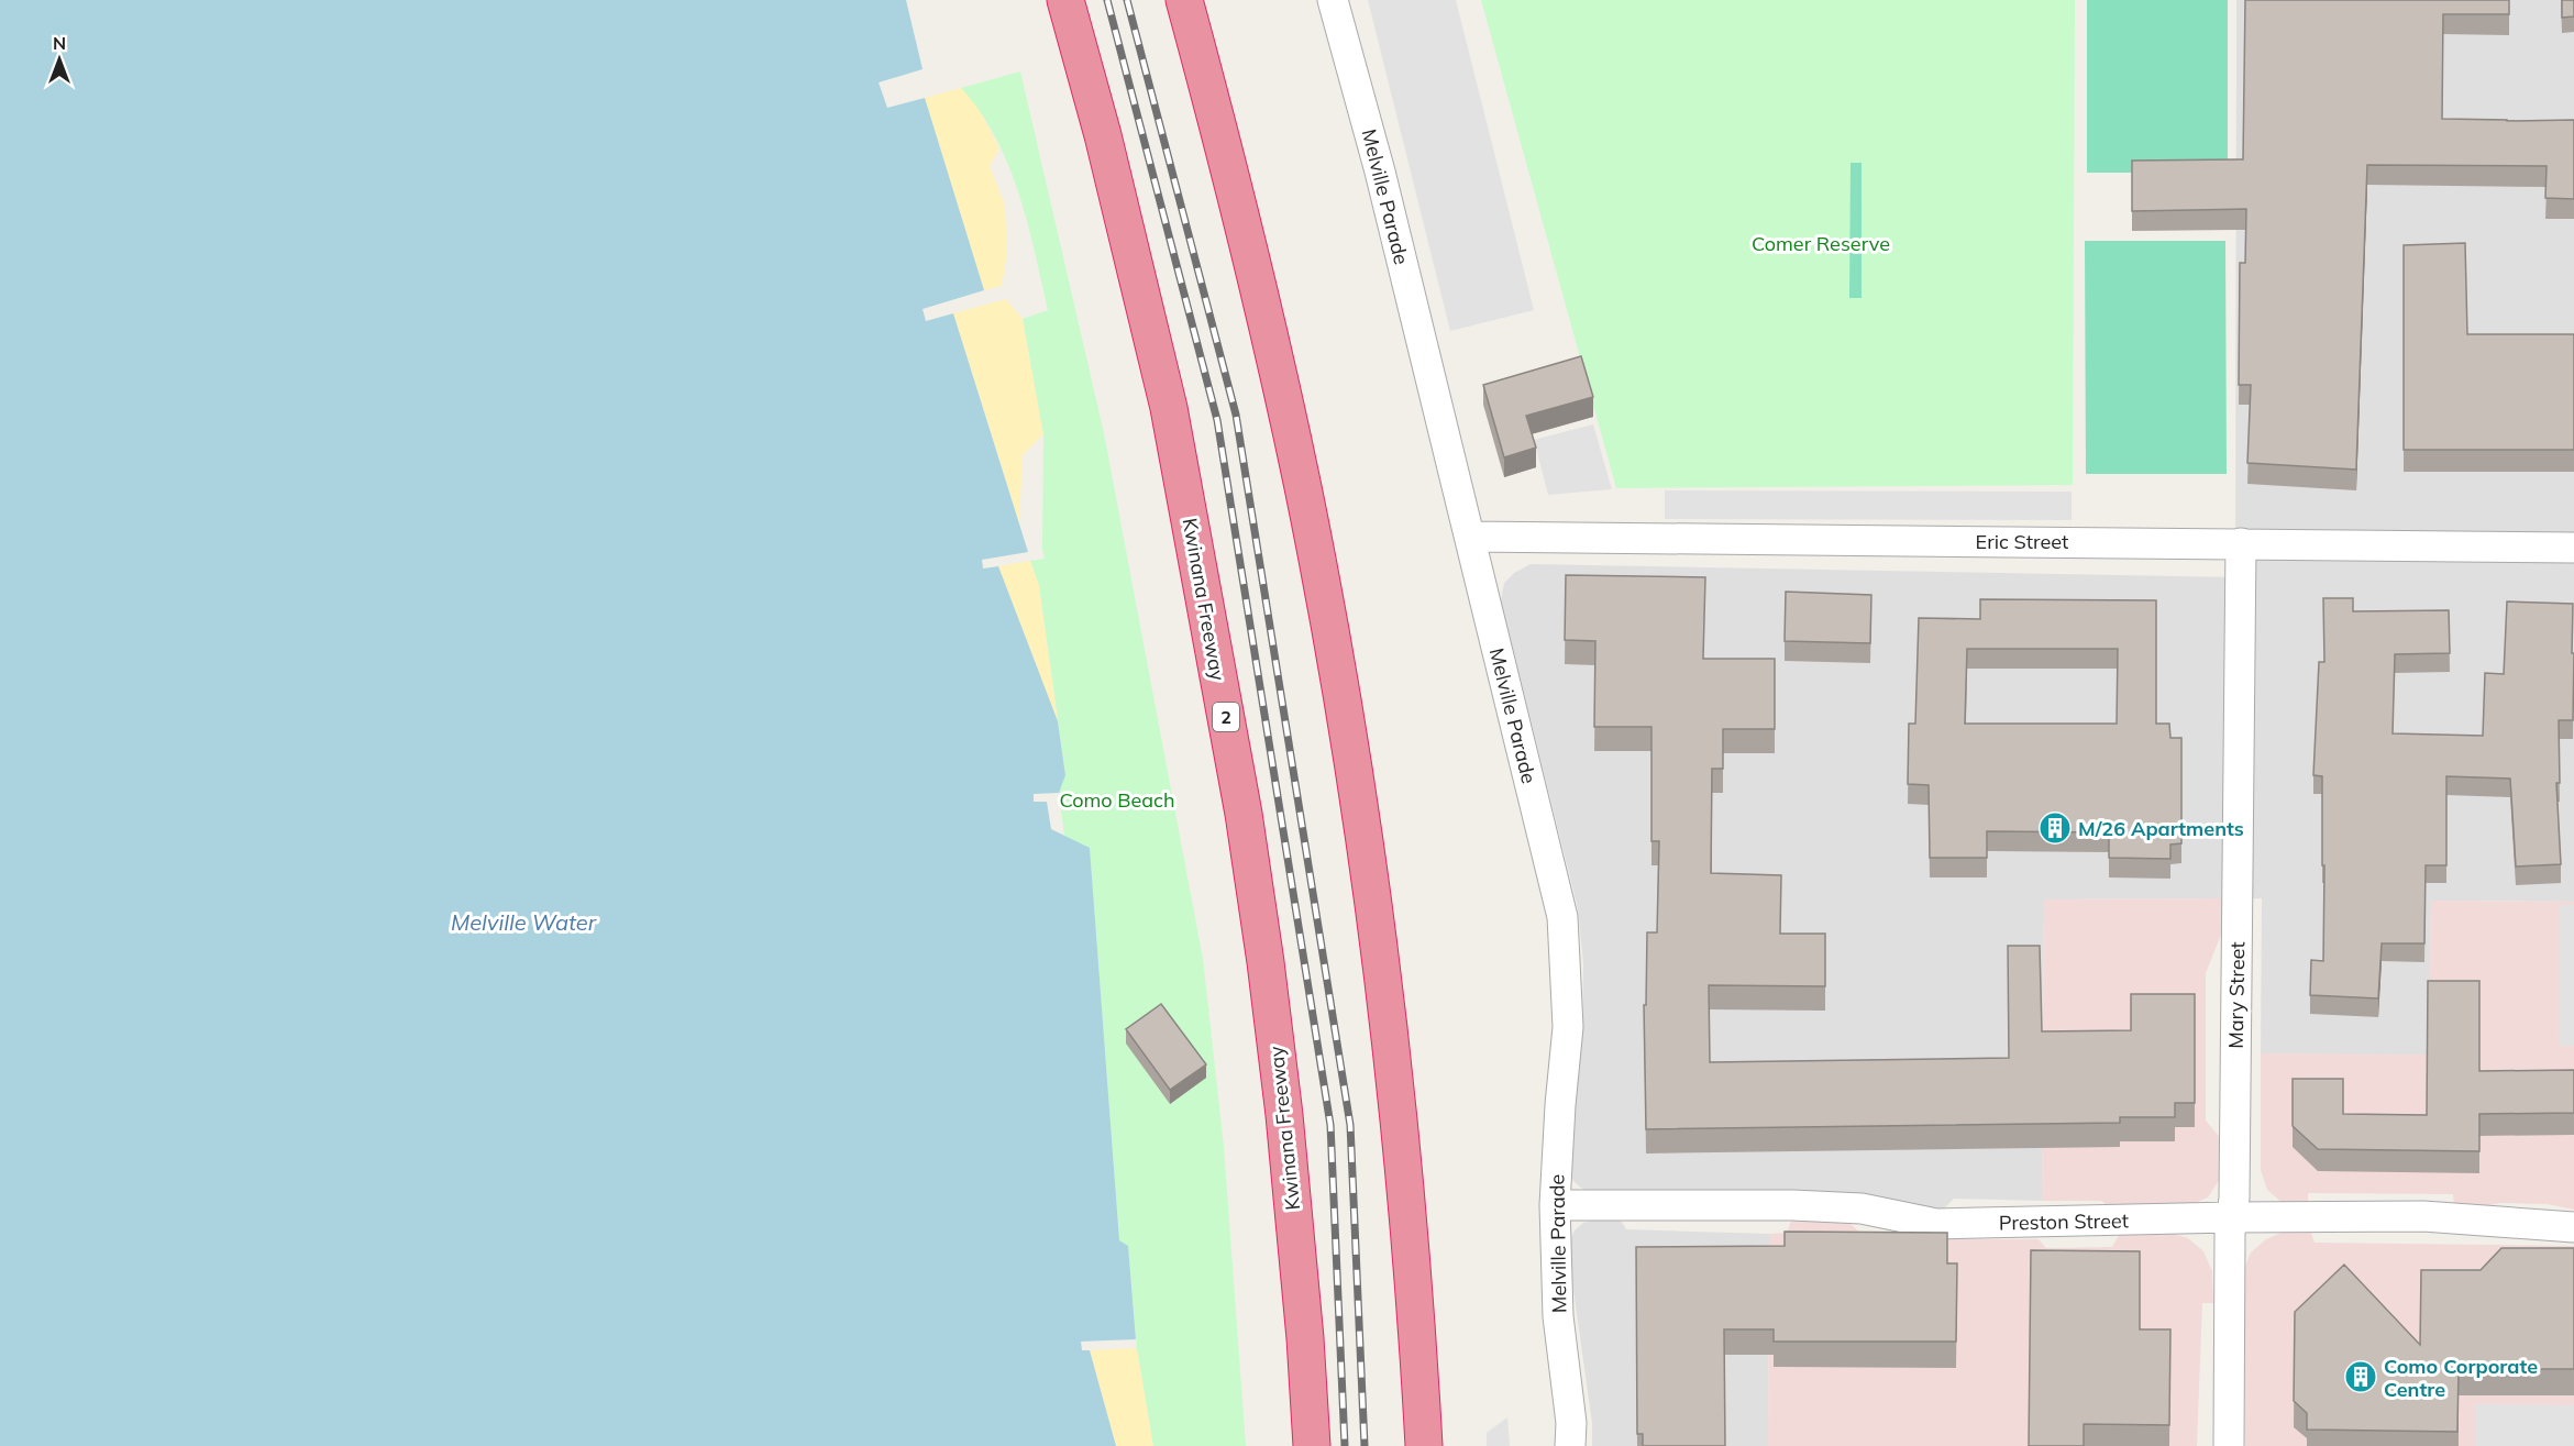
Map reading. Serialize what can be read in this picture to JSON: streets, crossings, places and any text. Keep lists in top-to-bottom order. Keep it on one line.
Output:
{"streets":{"highway":["Kwinana Freeway","2"],"street":["Melville Parade","Eric Street","Mary Street","Preston Street"]},"crossings":[["Melville Parade","Eric Street"],["Melville Parade","Preston Street"],["Eric Street","Mary Street"],["Mary Street","Preston Street"]],"water":["Melville Water"],"parks":["Comer Reserve","Como Beach"],"places":{"building":["M/26 Apartments","Como Corporate Centre"]},"north":"top"}
